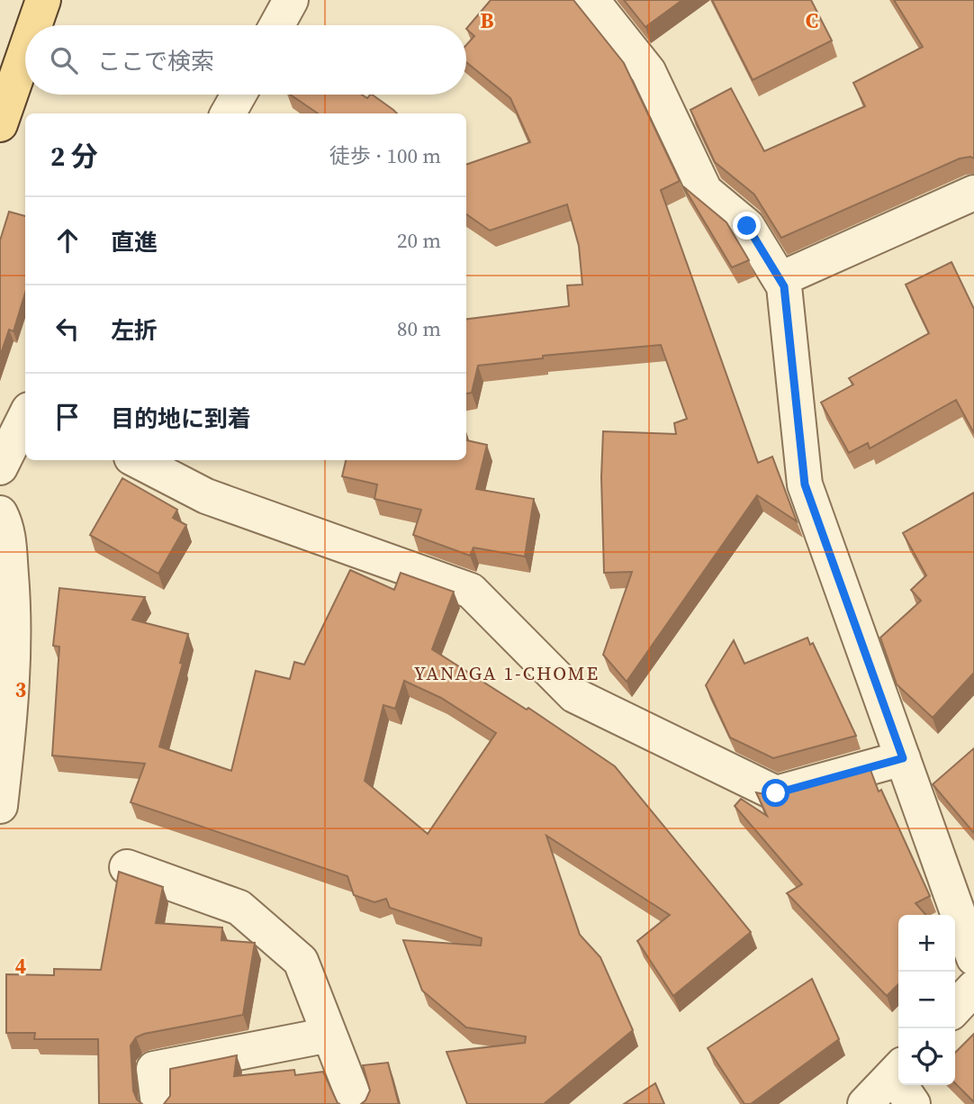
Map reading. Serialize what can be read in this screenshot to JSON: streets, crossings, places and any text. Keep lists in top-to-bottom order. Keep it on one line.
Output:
{"districts":["YANAGA 1-CHOME"],"page":{"search":"ここで検索","heading":["2 分","徒歩 · 100 m"],"list":[["直進","20 m"],["左折","80 m"],"目的地に到着"],"map_buttons":["+","−"]},"grid":{"columns":["B","C"],"rows":["3","4"]}}
